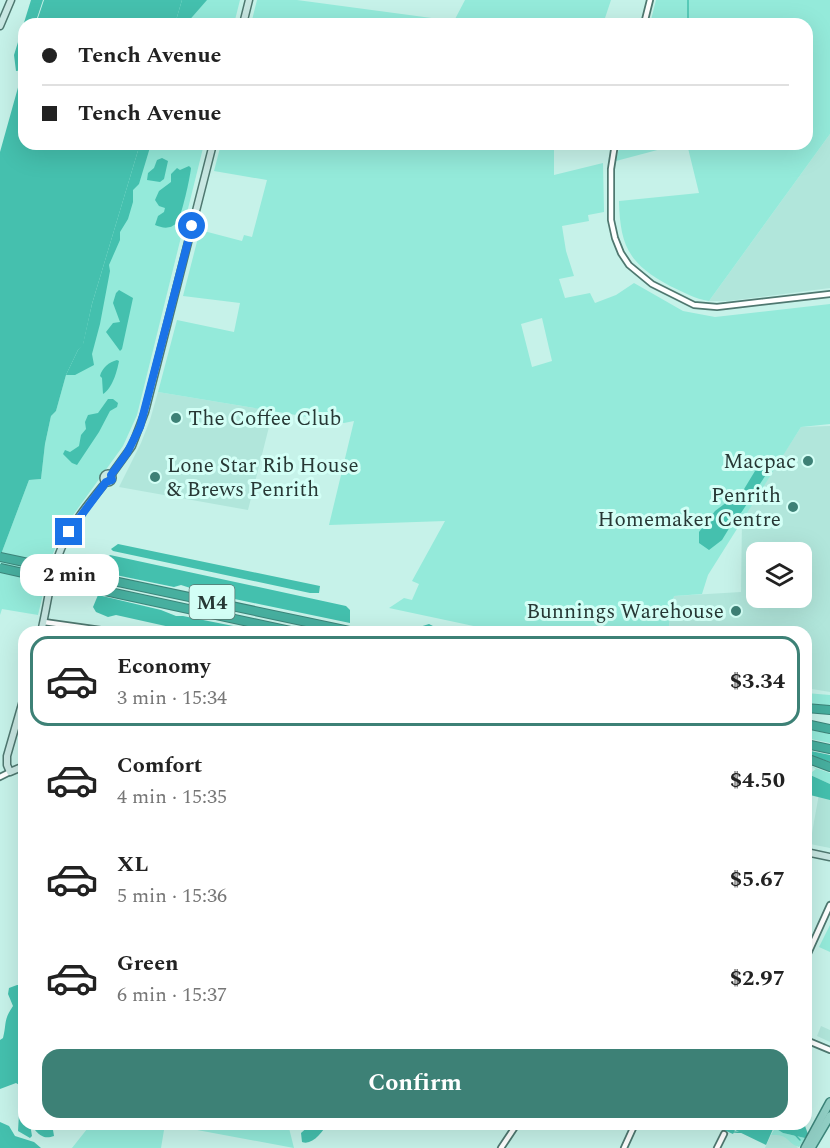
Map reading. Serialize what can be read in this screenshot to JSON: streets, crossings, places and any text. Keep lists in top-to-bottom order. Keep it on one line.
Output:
{"streets":{"highway":["M4"]},"places":["The Coffee Club","Macpac","Lone Star Rib House & Brews Penrith","Penrith Homemaker Centre","Bunnings Warehouse"],"page":{"banner":["Tench Avenue","Tench Avenue"],"bubble":"2 min","list":[{"name":"Economy","note":"3 min · 15:34","value":"$3.34"},{"name":"Comfort","note":"4 min · 15:35","value":"$4.50"},{"name":"XL","note":"5 min · 15:36","value":"$5.67"},{"name":"Green","note":"6 min · 15:37","value":"$2.97"}],"buttons":"Confirm"}}
